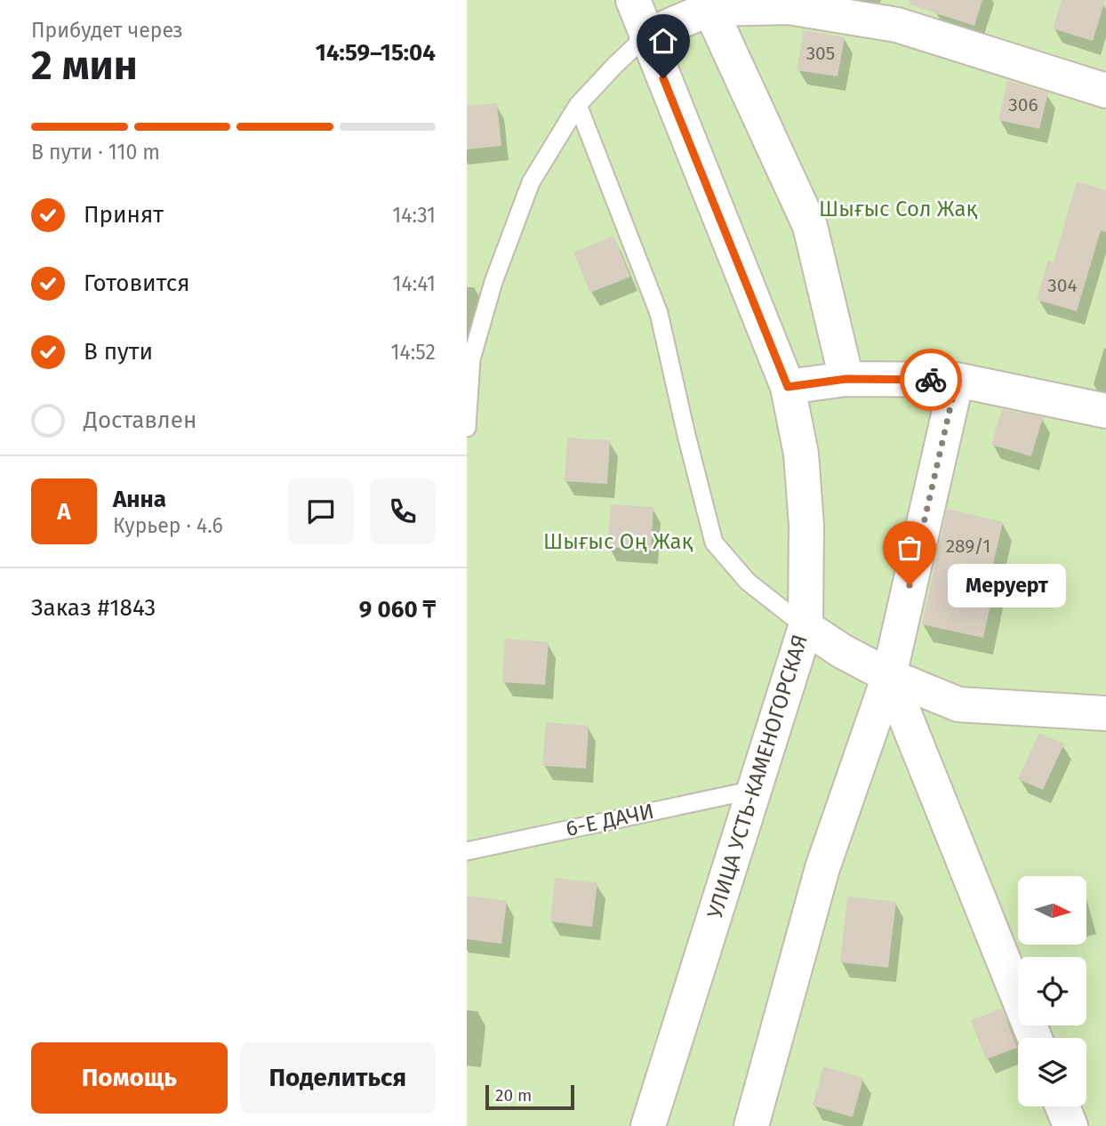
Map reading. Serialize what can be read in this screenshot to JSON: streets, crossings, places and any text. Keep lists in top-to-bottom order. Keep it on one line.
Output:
{"streets":{"street":["УЛИЦА УСТЬ-КАМЕНОГОРСКАЯ"],"lane":["6-Е ДАЧИ"]},"crossings":[["УЛИЦА УСТЬ-КАМЕНОГОРСКАЯ","6-Е ДАЧИ"]],"parks":["Шығыс Сол Жақ","Шығыс Оң Жақ"],"places":["Меруерт"],"house_numbers":["305","306","304","289/1"],"scale_bar":"20 m","north":"right","page":{"heading":["2 мин","Прибудет через","14:59–15:04"],"panel":["Анна","Курьер · 4.6","Заказ #1843","9 060 ₸"],"bar":"В пути · 110 m","list":[["Принят","14:31"],["Готовится","14:41"],["В пути","14:52"],"Доставлен"],"round":"А","bubble":"Меруерт","buttons":["Помощь","Поделиться"],"scale":"20 m"}}
